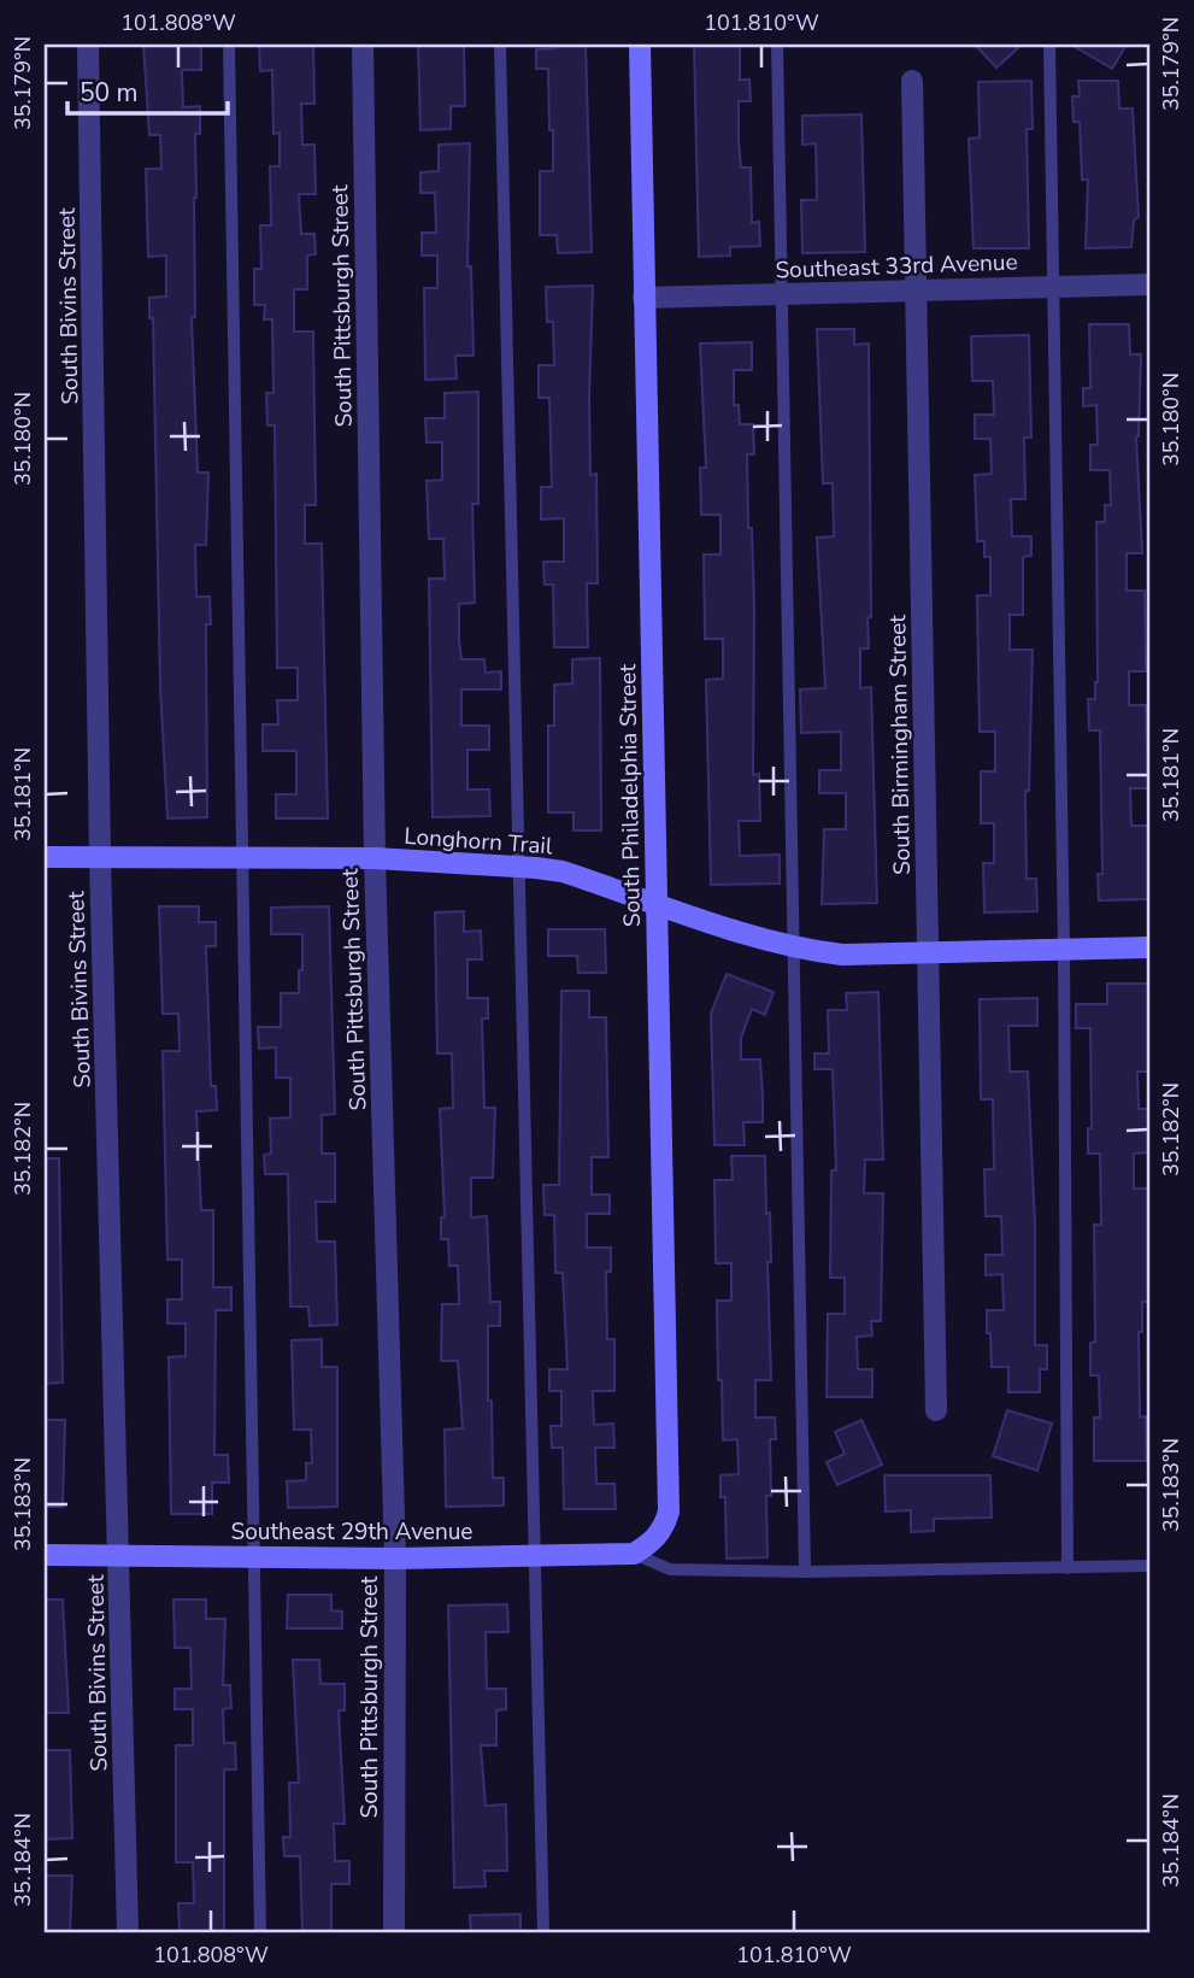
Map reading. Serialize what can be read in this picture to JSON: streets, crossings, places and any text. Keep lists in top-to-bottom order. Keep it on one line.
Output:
{"streets":{"street":["Southeast 33rd Avenue","South Bivins Street","South Pittsburgh Street","South Birmingham Street","South Philadelphia Street","Longhorn Trail","Southeast 29th Avenue"]},"crossings":[["Southeast 33rd Avenue","South Birmingham Street"],["Southeast 33rd Avenue","South Philadelphia Street"],["South Bivins Street","Longhorn Trail"],["South Bivins Street","Southeast 29th Avenue"],["South Pittsburgh Street","Longhorn Trail"],["South Pittsburgh Street","Southeast 29th Avenue"],["South Birmingham Street","Longhorn Trail"],["South Philadelphia Street","Longhorn Trail"],["South Philadelphia Street","Southeast 29th Avenue"]],"scale_bar":"50 m","coordinates":["101.808°W","101.810°W","35.179°N","35.180°N","35.181°N","35.182°N","35.183°N","35.184°N"]}
